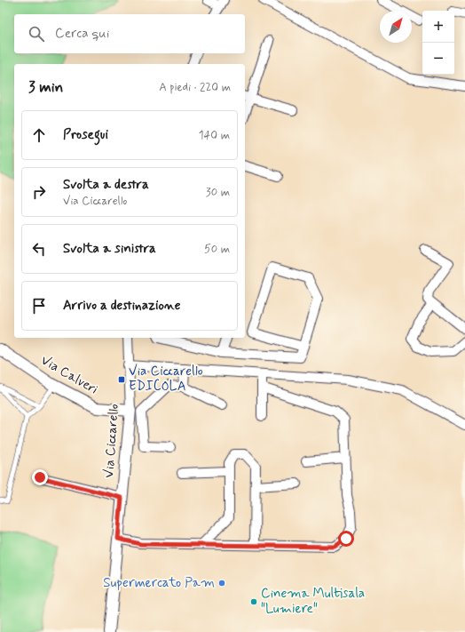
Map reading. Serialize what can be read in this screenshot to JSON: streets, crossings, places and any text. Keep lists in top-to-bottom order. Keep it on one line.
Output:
{"streets":{"street":["Via Calveri","Via Ciccarello"]},"crossings":[["Via Calveri","Via Ciccarello"]],"places":{"transit":["Via Ciccarello EDICOLA"],"other":["Supermercato Pam","Cinema Multisala \"Lumiere\""]},"north":"top right","page":{"map_buttons":["+","−"],"search":"Cerca qui","heading":["3 min","A piedi · 220 m"],"list":[["Prosegui","140 m"],["Svolta a destra","Via Ciccarello","30 m"],["Svolta a sinistra","50 m"],"Arrivo a destinazione"]}}
